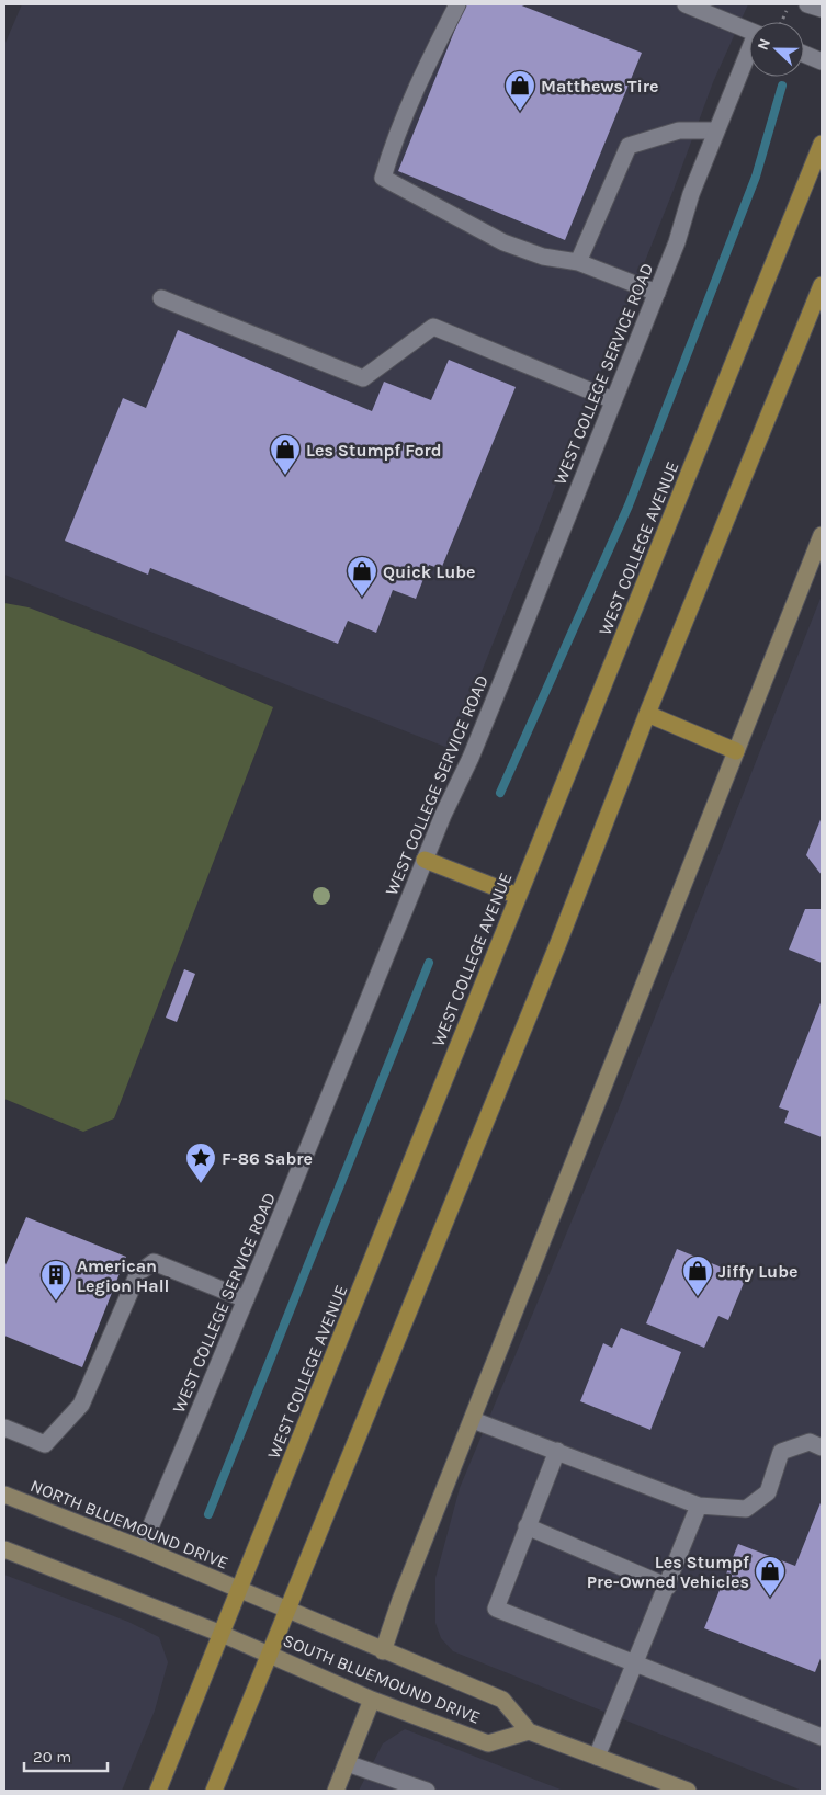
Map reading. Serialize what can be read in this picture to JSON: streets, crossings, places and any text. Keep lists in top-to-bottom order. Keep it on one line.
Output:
{"streets":{"main road":["WEST COLLEGE AVENUE","NORTH BLUEMOUND DRIVE","SOUTH BLUEMOUND DRIVE"],"street":["WEST COLLEGE SERVICE ROAD"]},"crossings":[["WEST COLLEGE SERVICE ROAD","NORTH BLUEMOUND DRIVE"],["WEST COLLEGE AVENUE","NORTH BLUEMOUND DRIVE"],["WEST COLLEGE AVENUE","SOUTH BLUEMOUND DRIVE"],["NORTH BLUEMOUND DRIVE","SOUTH BLUEMOUND DRIVE"]],"places":{"shop":["Matthews Tire","Les Stumpf Ford","Quick Lube","Jiffy Lube","Les Stumpf Pre-Owned Vehicles"],"place":["F-86 Sabre"],"building":["American Legion Hall"]},"scale_bar":"20 m","north":"left"}
